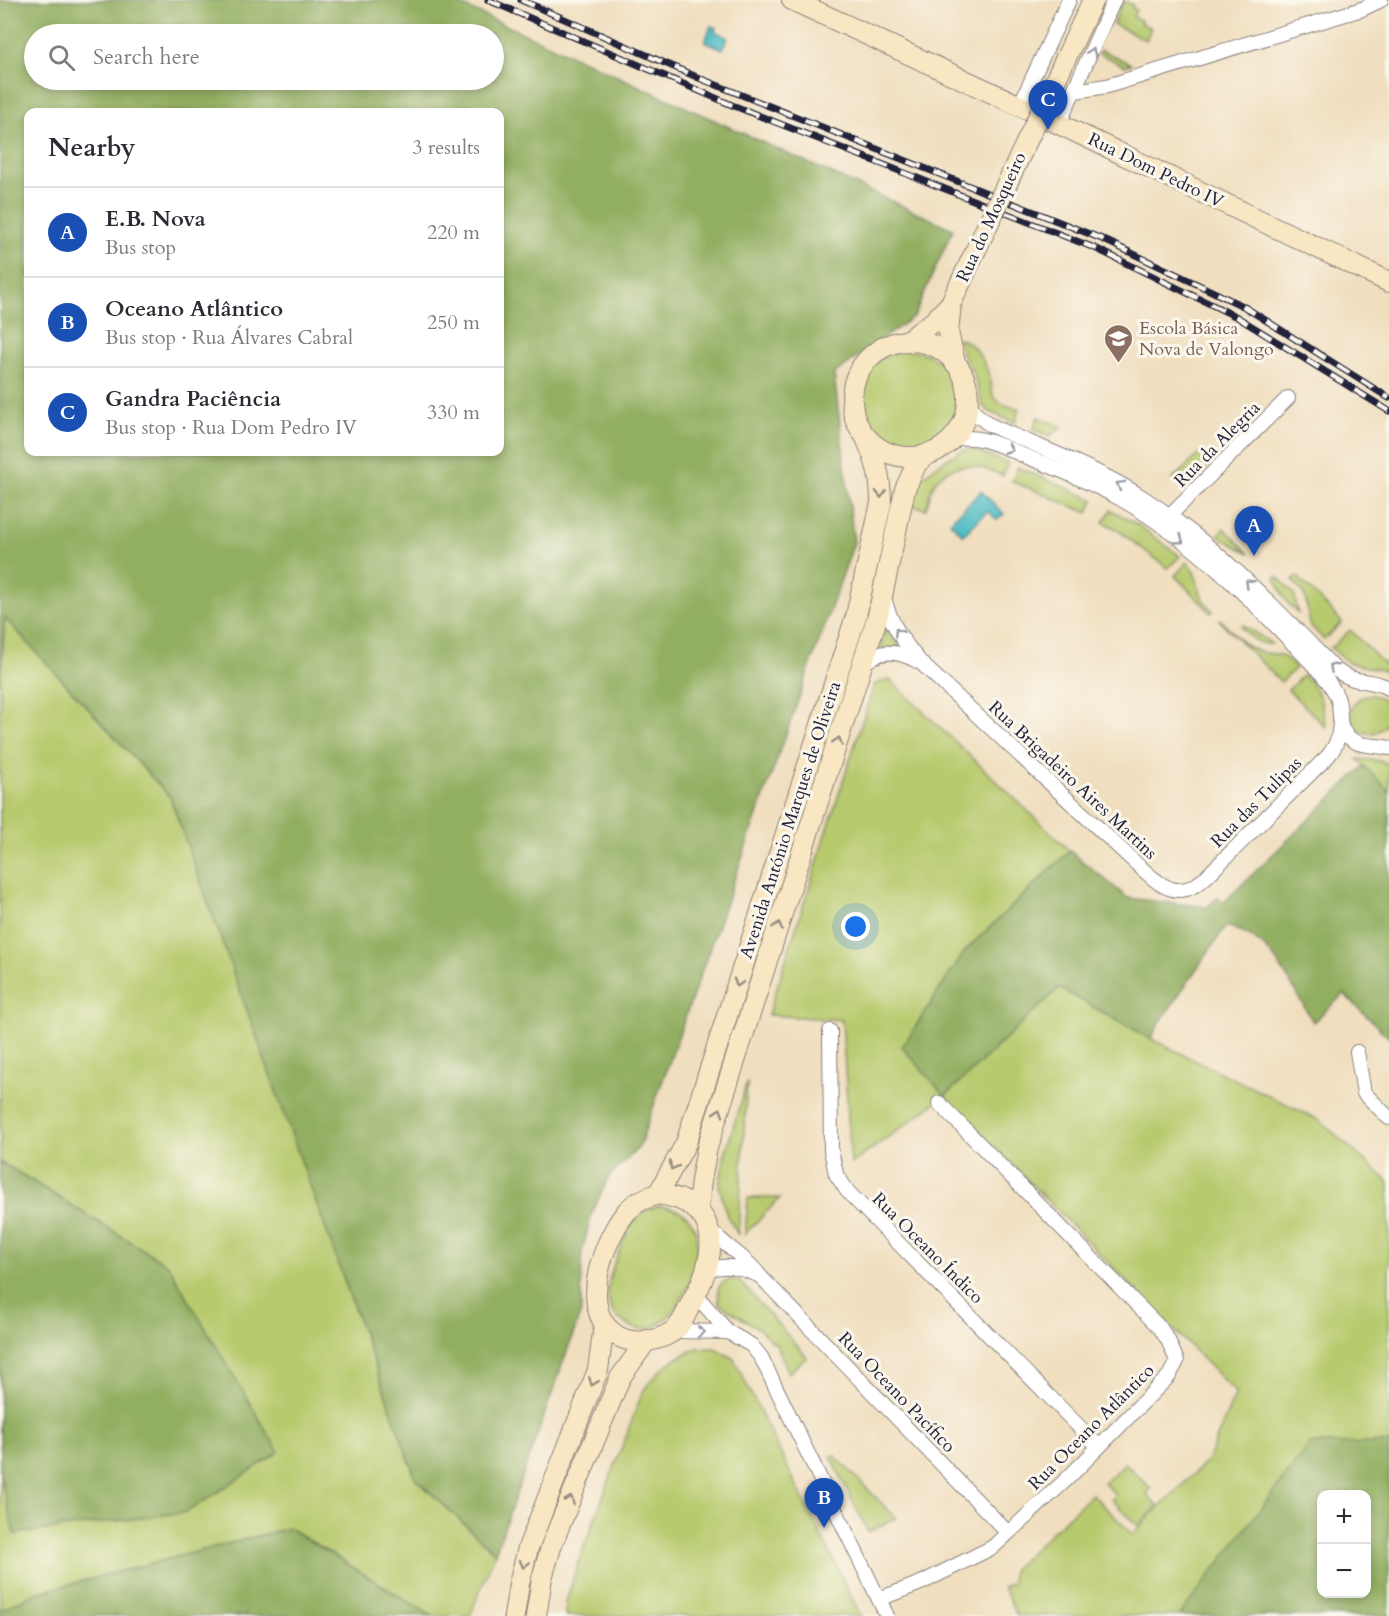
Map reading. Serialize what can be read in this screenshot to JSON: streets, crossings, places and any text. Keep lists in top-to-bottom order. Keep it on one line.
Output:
{"streets":{"main road":["Rua Dom Pedro IV","Rua do Mosqueiro","Avenida António Marques de Oliveira"],"street":["Rua da Alegria","Rua Brigadeiro Aires Martins","Rua das Tulipas","Rua Oceano Índico","Rua Oceano Pacífico","Rua Oceano Atlântico"]},"crossings":[["Rua do Mosqueiro","Avenida António Marques de Oliveira"],["Rua Brigadeiro Aires Martins","Rua das Tulipas"],["Rua Brigadeiro Aires Martins","Avenida António Marques de Oliveira"],["Avenida António Marques de Oliveira","Rua Oceano Pacífico"],["Rua Oceano Índico","Rua Oceano Atlântico"],["Rua Oceano Pacífico","Rua Oceano Atlântico"]],"places":{"school or university":["Escola Básica Nova de Valongo"]},"page":{"search":"Search here","pins":["C","A","B"],"heading":["Nearby","3 results"],"list":[{"mark":"A","name":"E.B. Nova","note":"Bus stop","value":"220 m"},{"mark":"B","name":"Oceano Atlântico","note":"Bus stop · Rua Álvares Cabral","value":"250 m"},{"mark":"C","name":"Gandra Paciência","note":"Bus stop · Rua Dom Pedro IV","value":"330 m"}],"map_buttons":["+","−"]}}
